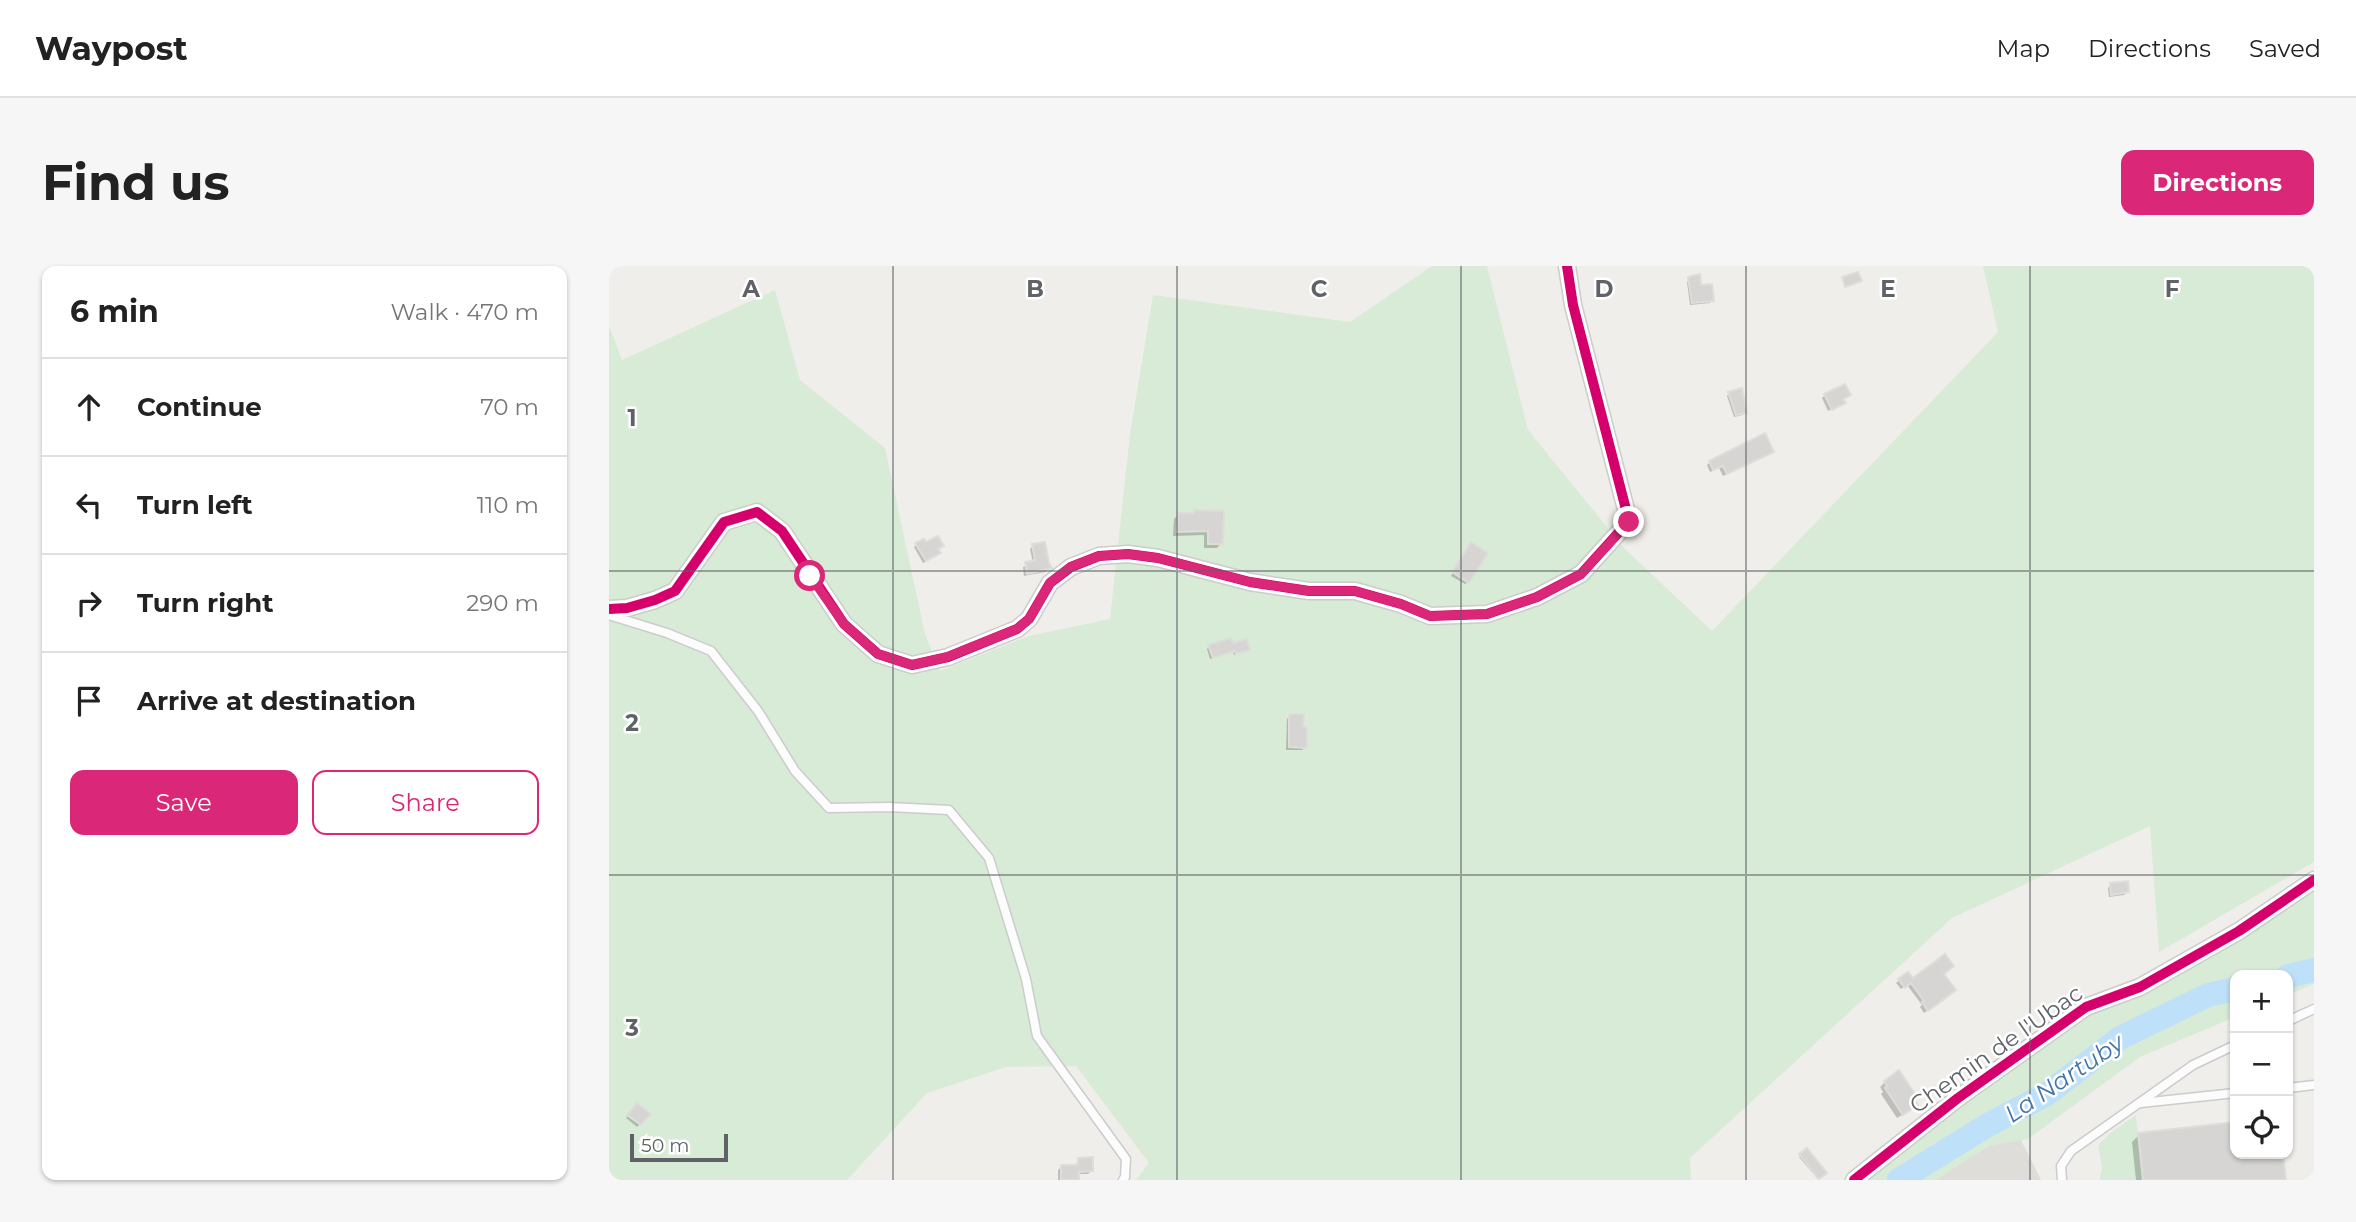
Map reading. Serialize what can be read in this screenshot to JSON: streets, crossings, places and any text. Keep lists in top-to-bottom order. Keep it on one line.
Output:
{"streets":{"street":["Chemin de l'Ubac"]},"water":["La Nartuby"],"scale_bar":"50 m","page":{"header":"Waypost","nav":["Map","Directions","Saved"],"buttons":["Directions",["Save","Share"]],"title":"Find us","heading":["6 min","Walk · 470 m"],"list":[["Continue","70 m"],["Turn left","110 m"],["Turn right","290 m"],"Arrive at destination"],"map_buttons":["+","−"],"scale":"50 m"},"grid":{"columns":["A","B","C","D","E","F"],"rows":["1","2","3"]}}
